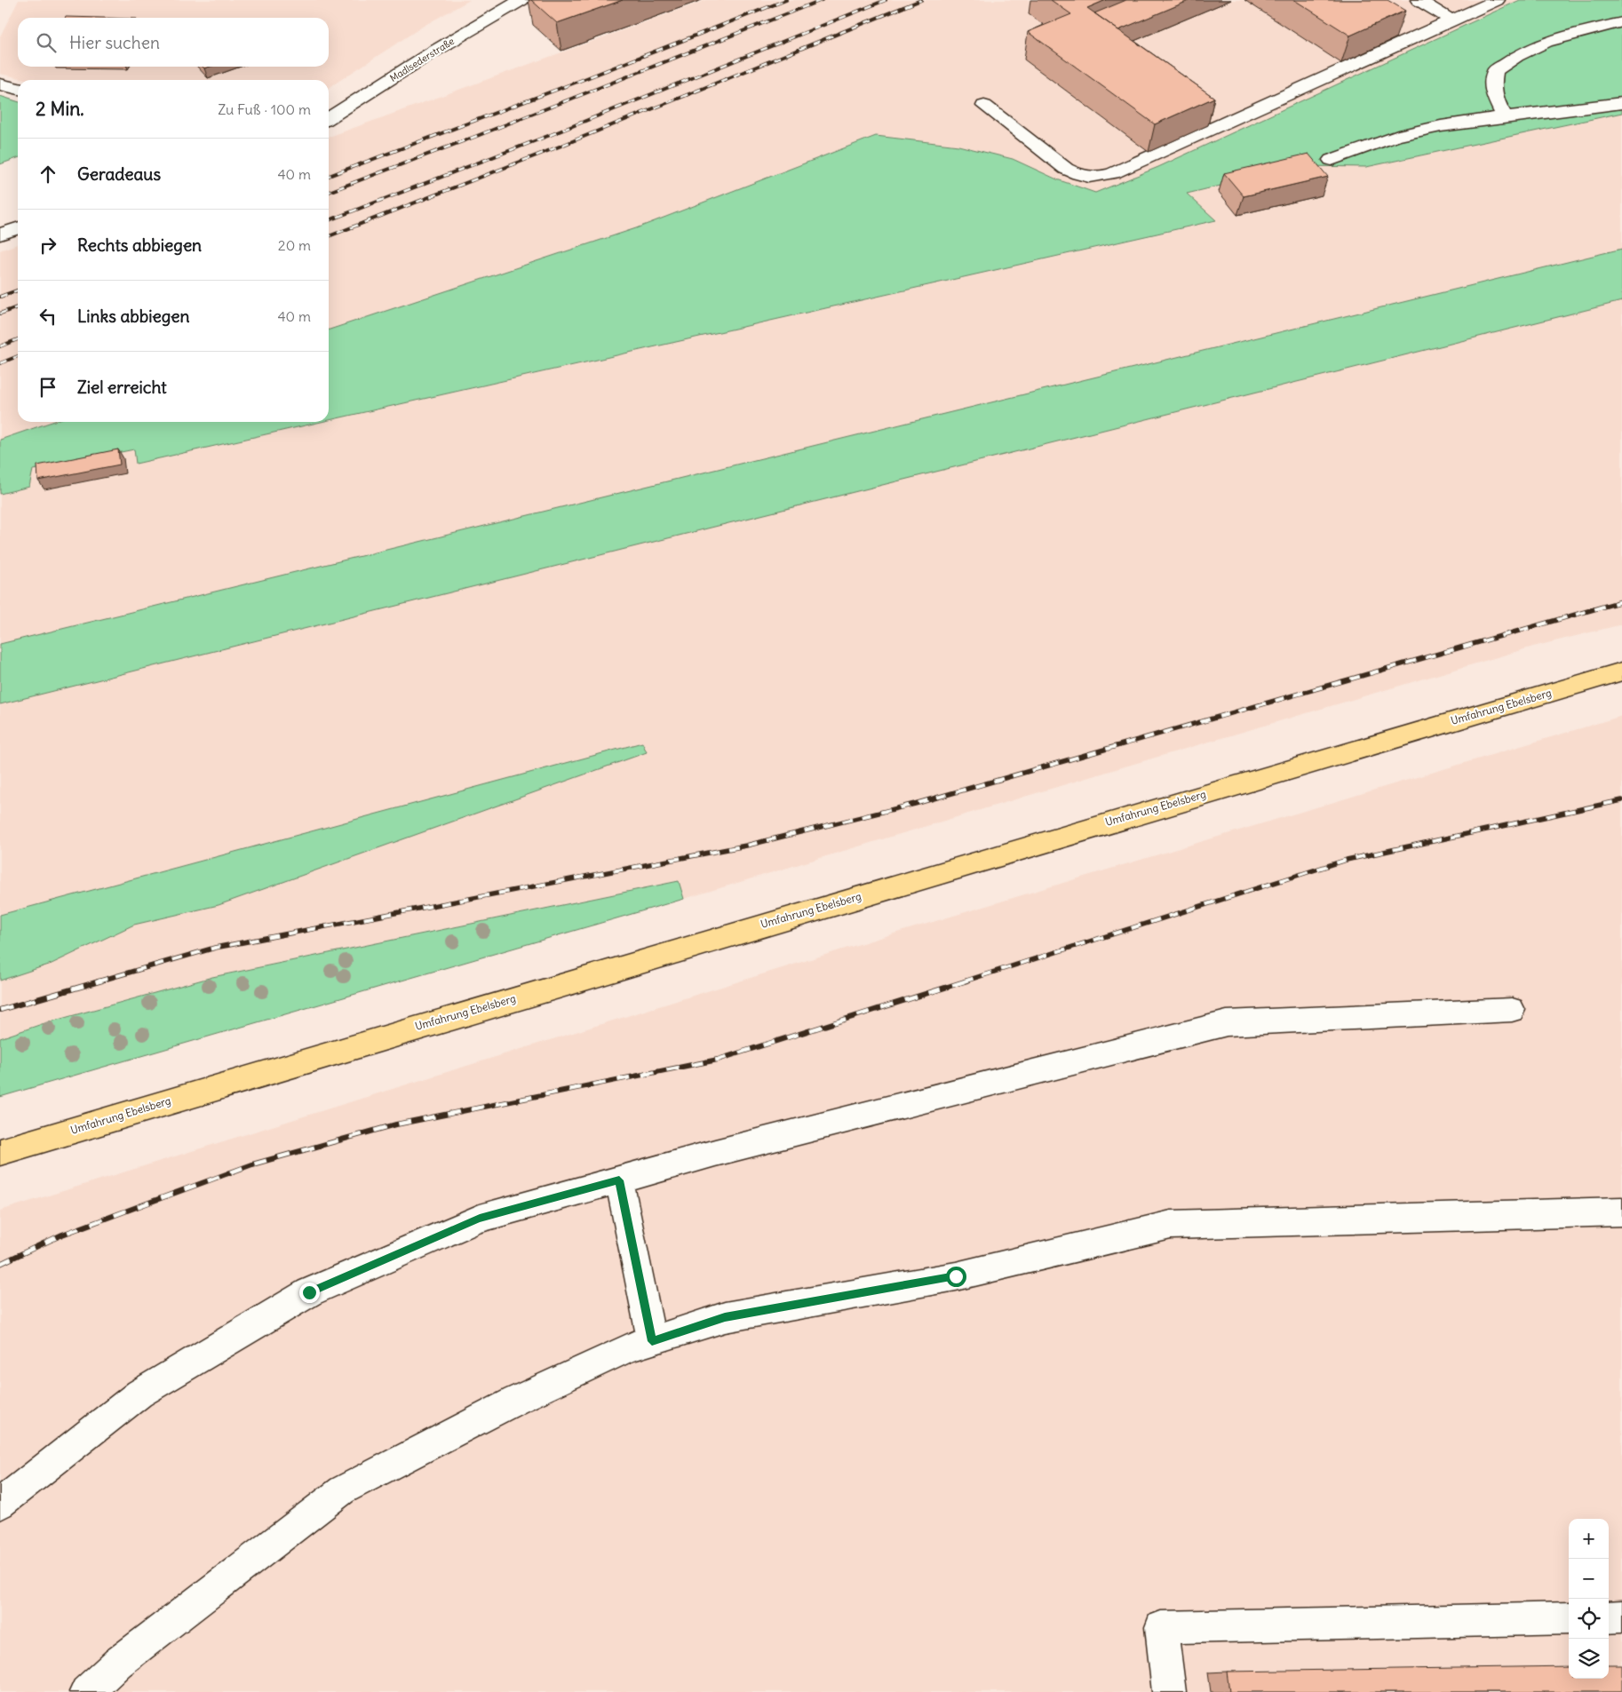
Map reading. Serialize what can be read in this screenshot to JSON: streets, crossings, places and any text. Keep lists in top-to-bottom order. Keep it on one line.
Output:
{"streets":{"main road":["Umfahrung Ebelsberg"],"street":["Madlsederstraße"]},"page":{"search":"Hier suchen","heading":["2 Min.","Zu Fuß · 100 m"],"list":[["Geradeaus","40 m"],["Rechts abbiegen","20 m"],["Links abbiegen","40 m"],"Ziel erreicht"],"map_buttons":["+","−"]}}
